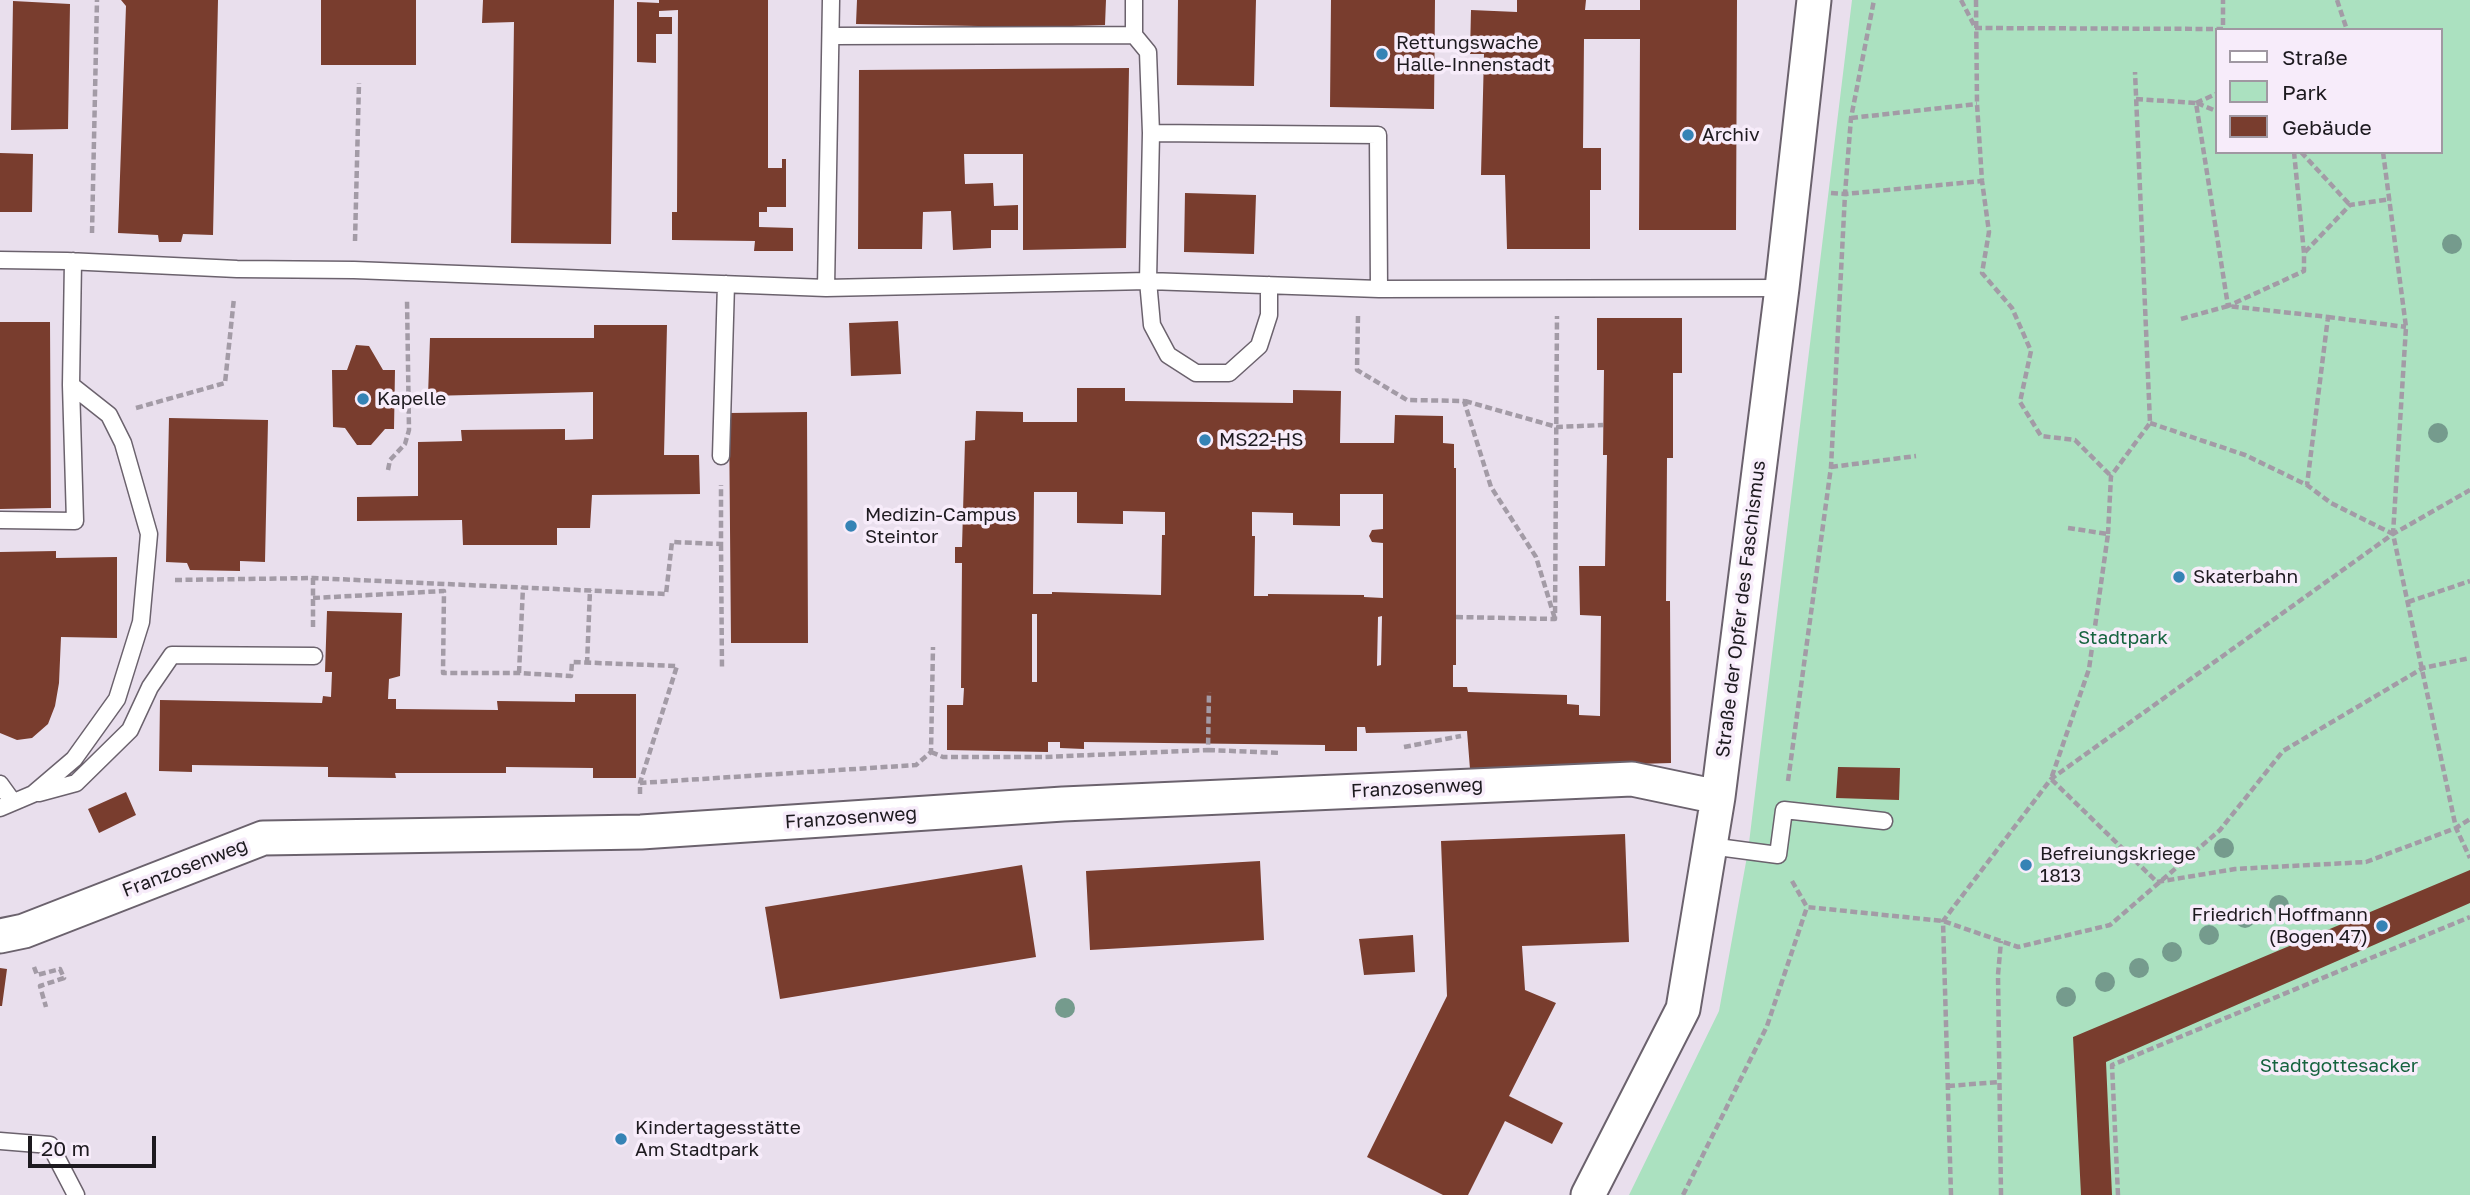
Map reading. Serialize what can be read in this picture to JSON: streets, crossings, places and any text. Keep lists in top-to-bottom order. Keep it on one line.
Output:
{"streets":{"street":["Straße der Opfer des Faschismus","Franzosenweg"]},"crossings":[["Straße der Opfer des Faschismus","Franzosenweg"]],"parks":["Stadtpark","Stadtgottesacker"],"places":["Rettungswache Halle-Innenstadt","Archiv","Kapelle","MS22-HS","Medizin-Campus Steintor","Skaterbahn","Befreiungskriege 1813","Friedrich Hoffmann (Bogen 47)","Kindertagesstätte Am Stadtpark"],"legend":["Straße","Park","Gebäude"],"scale_bar":"20 m"}
